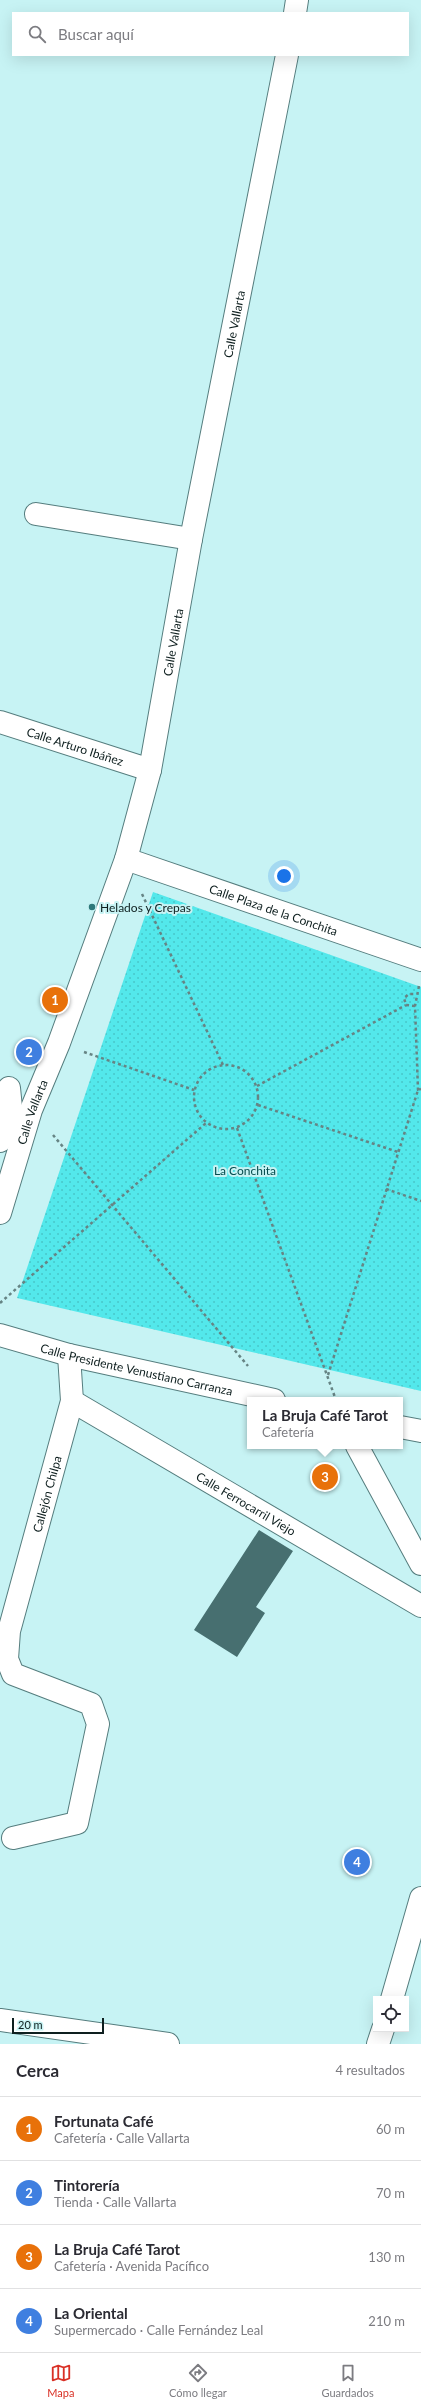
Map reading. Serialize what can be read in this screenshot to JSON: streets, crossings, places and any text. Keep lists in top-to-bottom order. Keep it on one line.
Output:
{"streets":{"street":["Calle Vallarta","Calle Arturo Ibáñez","Calle Plaza de la Conchita","Calle Presidente Venustiano Carranza","Callejón Chilpa","Calle Ferrocarril Viejo"]},"crossings":[["Calle Vallarta","Calle Arturo Ibáñez"],["Calle Vallarta","Calle Plaza de la Conchita"],["Calle Presidente Venustiano Carranza","Callejón Chilpa"],["Callejón Chilpa","Calle Ferrocarril Viejo"]],"parks":["La Conchita"],"places":["Helados y Crepas"],"scale_bar":"20 m","page":{"search":"Buscar aquí","pins":["1","2","3","4"],"popup":["La Bruja Café Tarot","Cafetería"],"scale":"20 m","heading":["Cerca","4 resultados"],"list":[{"mark":"1","name":"Fortunata Café","note":"Cafetería · Calle Vallarta","value":"60 m"},{"mark":"2","name":"Tintorería","note":"Tienda · Calle Vallarta","value":"70 m"},{"mark":"3","name":"La Bruja Café Tarot","note":"Cafetería · Avenida Pacífico","value":"130 m"},{"mark":"4","name":"La Oriental","note":"Supermercado · Calle Fernández Leal","value":"210 m"}],"nav":["Mapa","Cómo llegar","Guardados"]}}
